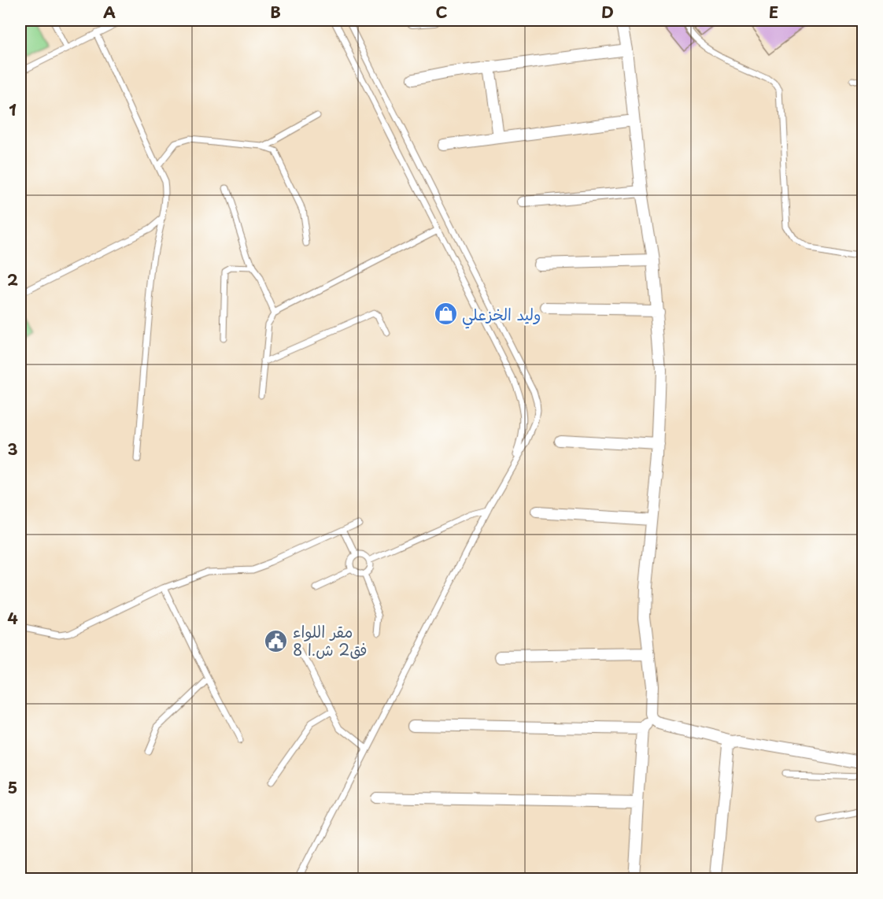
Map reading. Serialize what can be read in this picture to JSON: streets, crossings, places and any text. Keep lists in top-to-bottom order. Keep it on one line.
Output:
{"places":{"shop":["وليد الخزعلي"],"public building":["مقر اللواء 8 فق2 ش.ا"]},"grid":{"columns":["A","B","C","D","E"],"rows":["1","2","3","4","5"]}}
